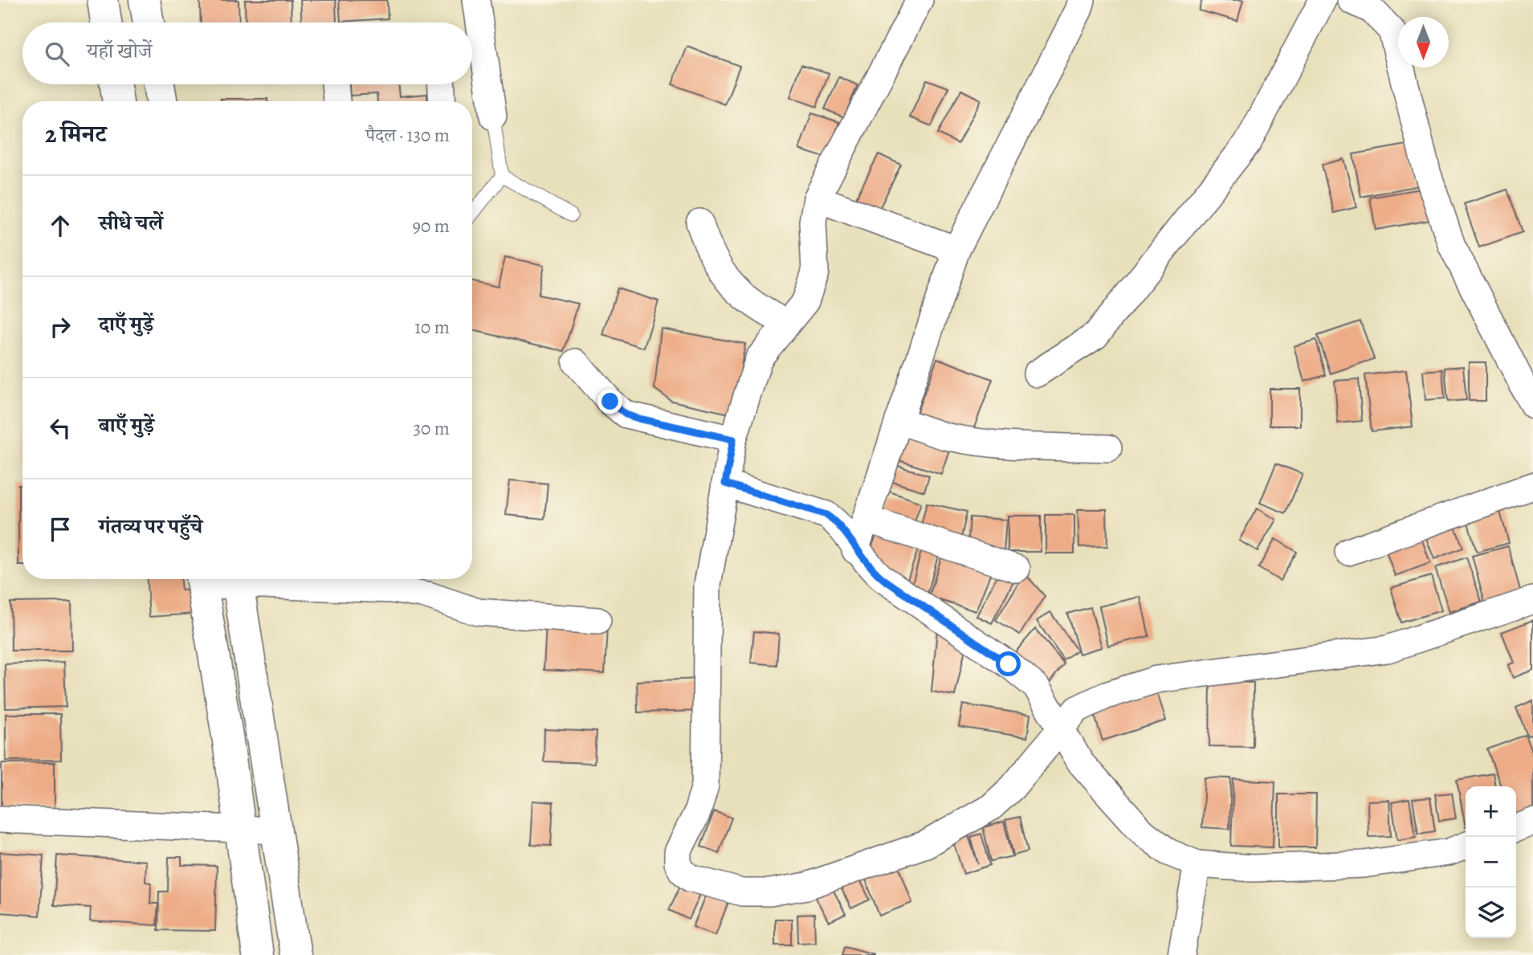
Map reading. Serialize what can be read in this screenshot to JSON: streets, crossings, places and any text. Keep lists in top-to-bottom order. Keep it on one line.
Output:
{"north":"bottom","page":{"search":"यहाँ खोजें","heading":["2 मिनट","पैदल · 130 m"],"list":[["सीधे चलें","90 m"],["दाएँ मुड़ें","10 m"],["बाएँ मुड़ें","30 m"],"गंतव्य पर पहुँचे"],"map_buttons":["+","−"]}}
